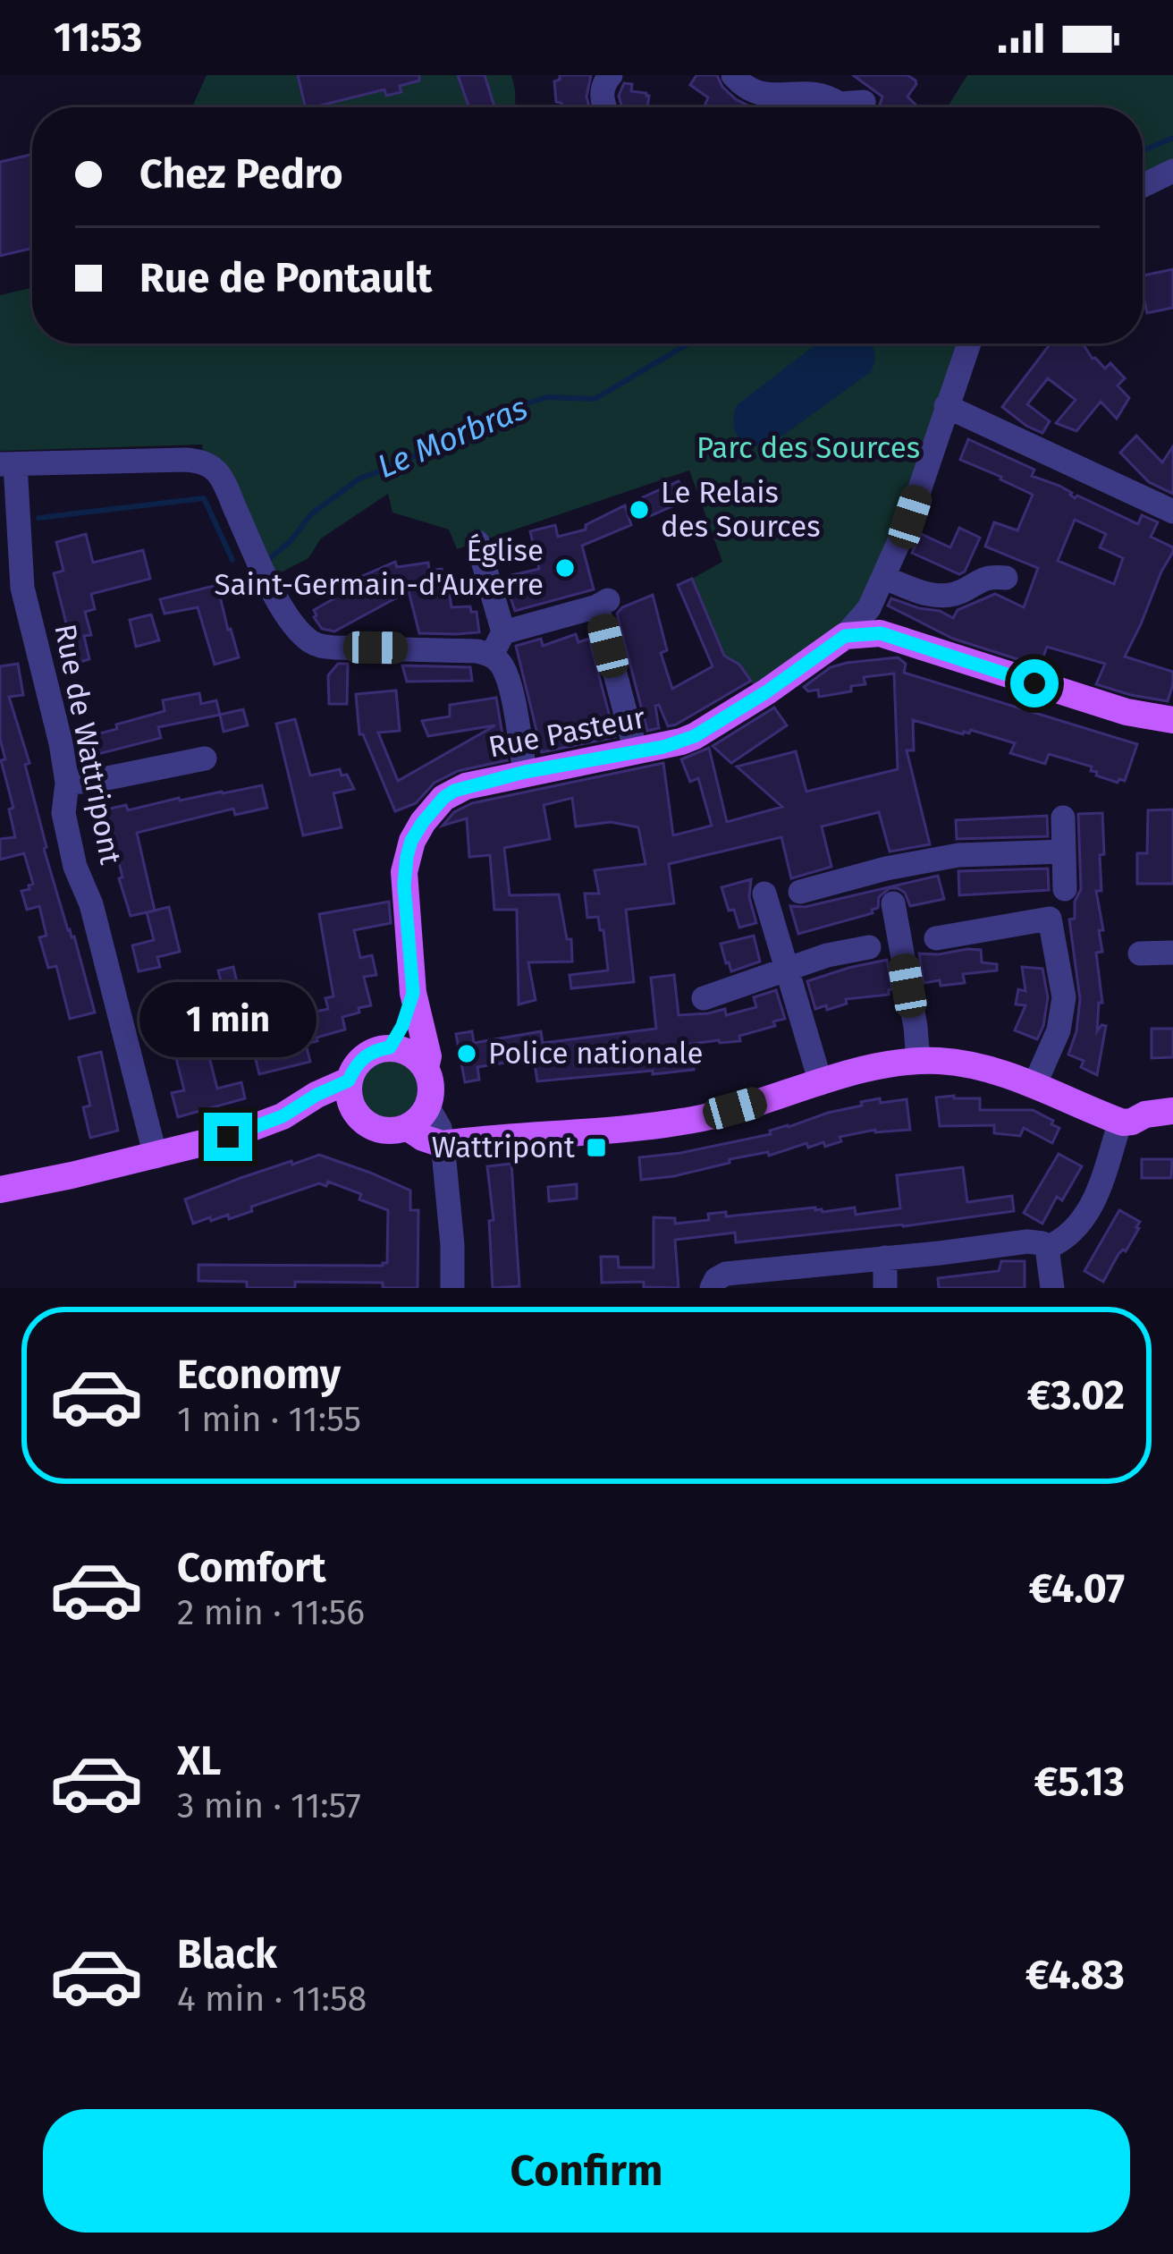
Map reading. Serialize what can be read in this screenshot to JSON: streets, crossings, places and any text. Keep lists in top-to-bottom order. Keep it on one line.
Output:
{"streets":{"main road":["Rue Pasteur"],"street":["Rue de Wattripont"]},"water":["Le Morbras"],"parks":["Parc des Sources"],"places":{"other":["Le Relais des Sources","Église Saint-Germain-d'Auxerre","Police nationale"],"transit":["Wattripont"]},"page":{"status":"11:53","banner":["Chez Pedro","Rue de Pontault"],"bubble":"1 min","list":[{"name":"Economy","note":"1 min · 11:55","value":"€3.02"},{"name":"Comfort","note":"2 min · 11:56","value":"€4.07"},{"name":"XL","note":"3 min · 11:57","value":"€5.13"},{"name":"Black","note":"4 min · 11:58","value":"€4.83"}],"buttons":"Confirm"}}
